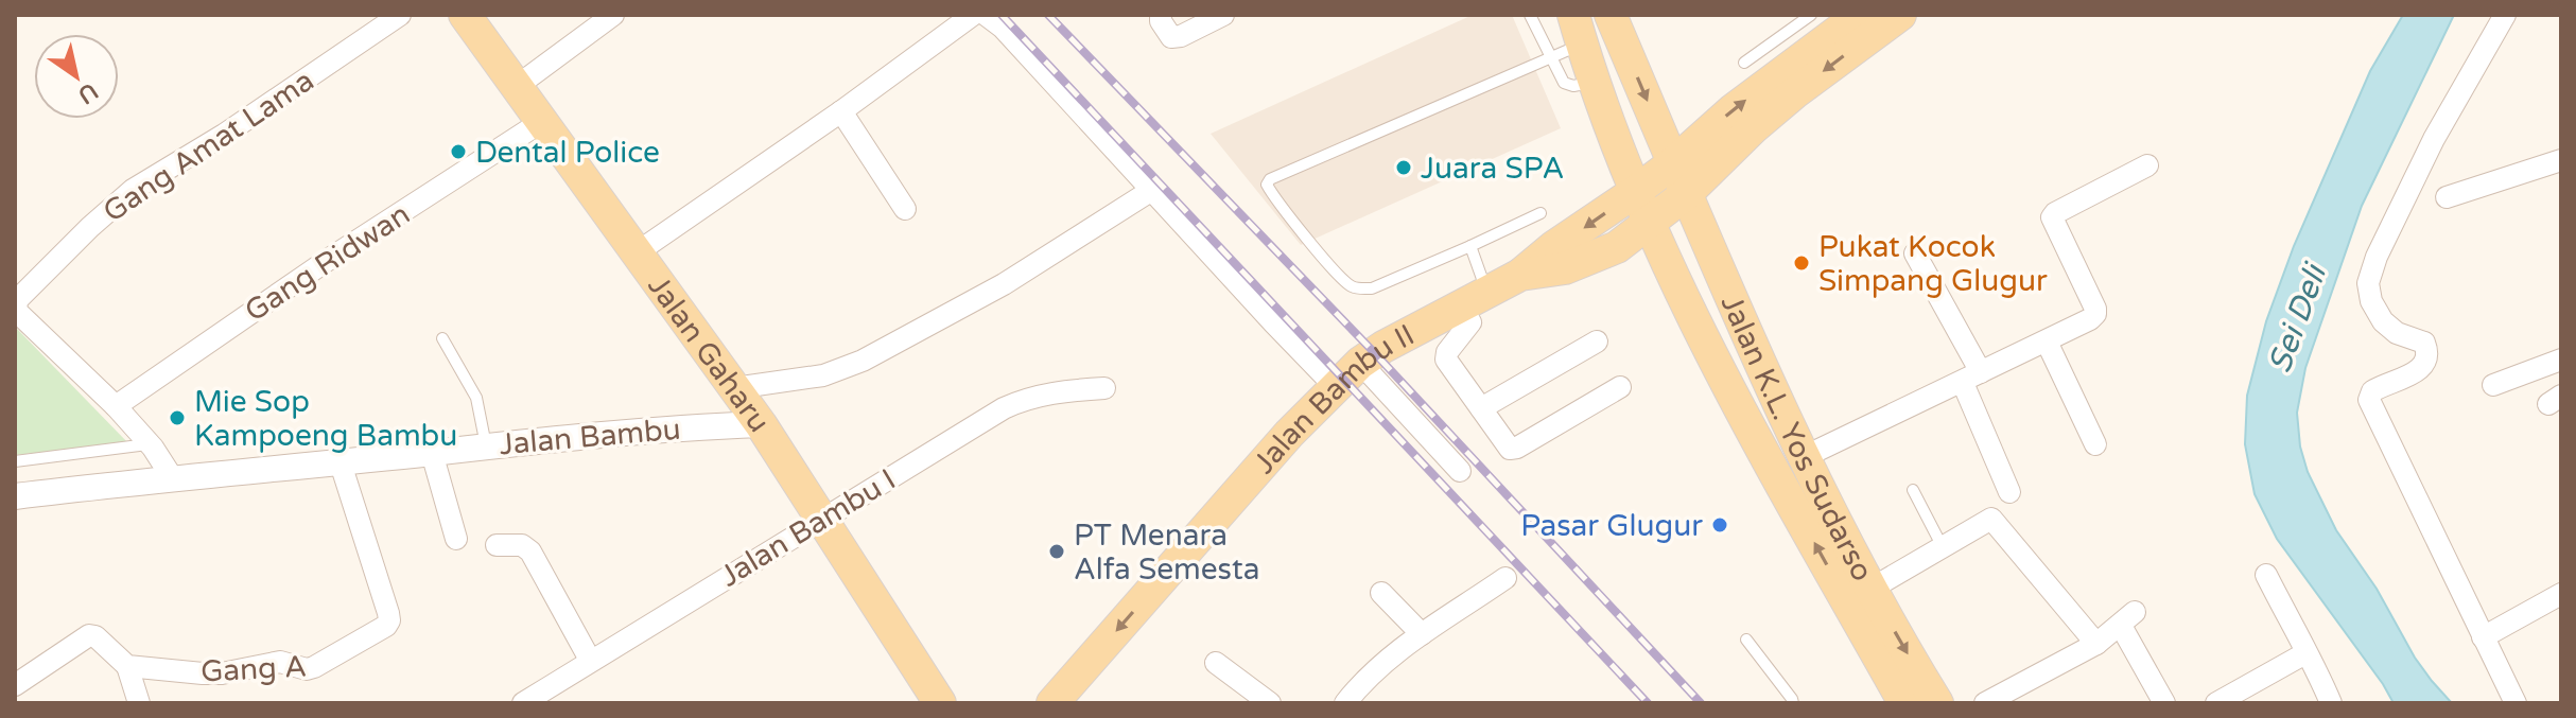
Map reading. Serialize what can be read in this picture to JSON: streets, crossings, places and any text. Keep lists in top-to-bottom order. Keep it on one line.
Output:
{"streets":{"main road":["Jalan Gaharu","Jalan Bambu II","Jalan K.L. Yos Sudarso"],"street":["Gang Amat Lama","Gang Ridwan","Jalan Bambu","Jalan Bambu I","Gang A"]},"crossings":[["Gang Amat Lama","Gang Ridwan"],["Gang Amat Lama","Jalan Bambu"],["Gang Ridwan","Jalan Gaharu"],["Jalan Gaharu","Jalan Bambu"],["Jalan Gaharu","Jalan Bambu I"],["Jalan Bambu II","Jalan K.L. Yos Sudarso"],["Jalan Bambu","Gang A"]],"water":["Sei Deli"],"places":["Dental Police","Juara SPA","Pukat Kocok Simpang Glugur","Mie Sop Kampoeng Bambu","Pasar Glugur","PT Menara Alfa Semesta"],"north":"bottom right"}
